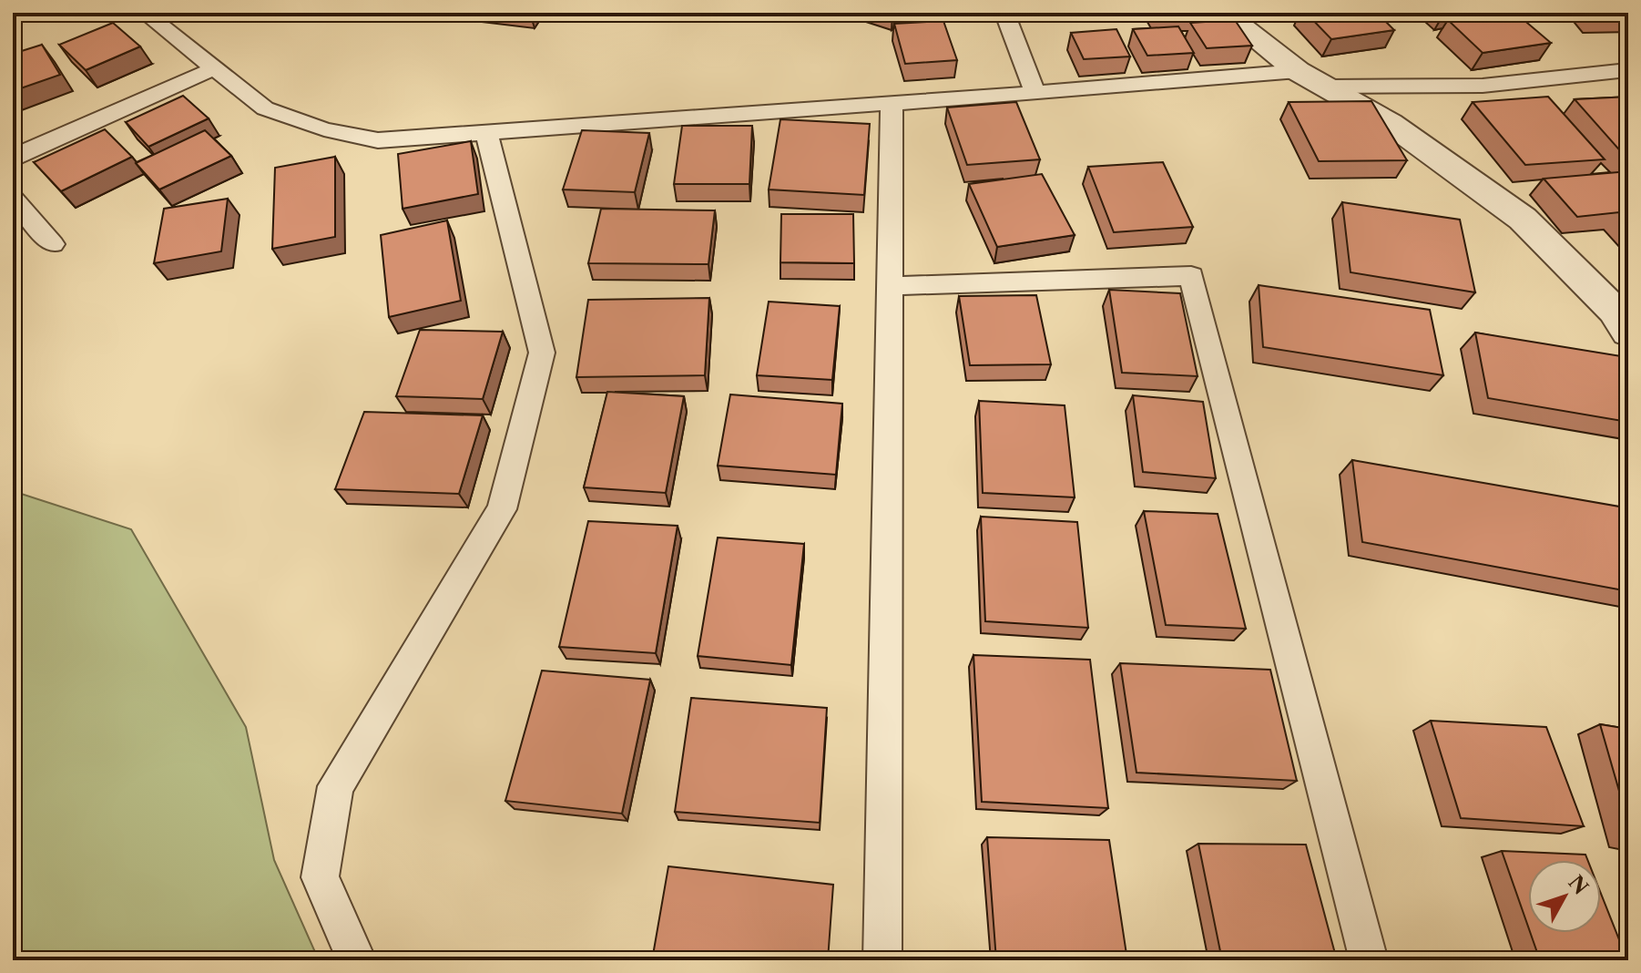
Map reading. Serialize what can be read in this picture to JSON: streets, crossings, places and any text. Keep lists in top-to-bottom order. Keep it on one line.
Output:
{"north":"top right"}
